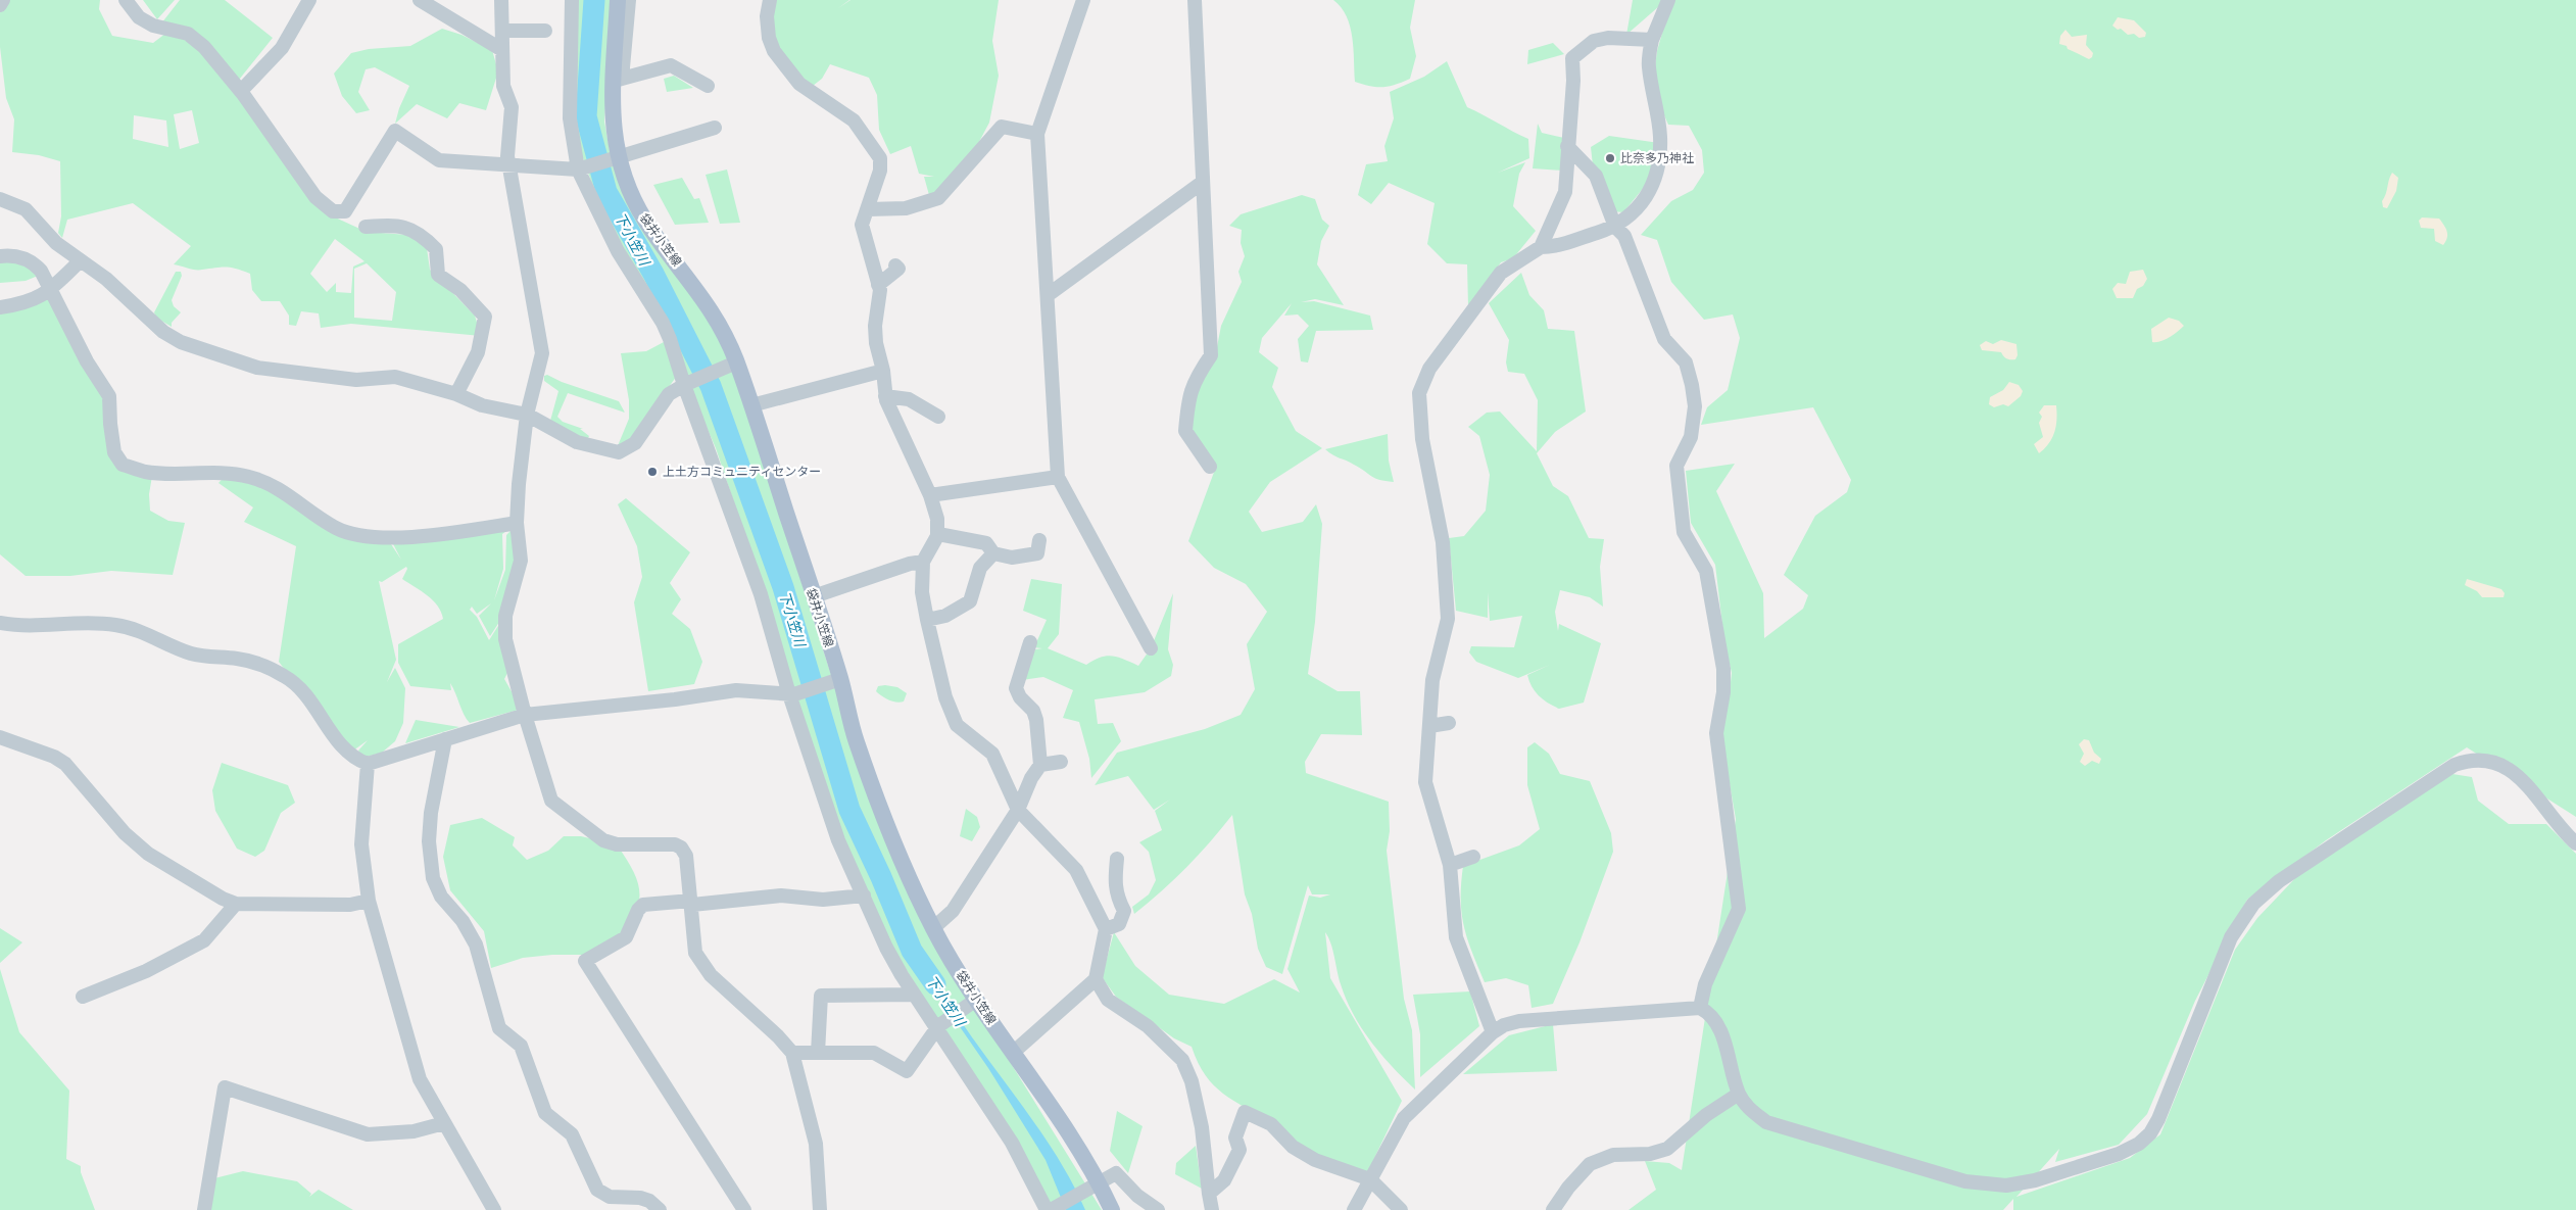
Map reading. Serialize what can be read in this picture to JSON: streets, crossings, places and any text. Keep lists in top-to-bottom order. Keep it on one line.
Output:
{"streets":{"main road":["袋井小笠線"]},"water":["下小笠川"],"places":["比奈多乃神社","上土方コミュニティセンター"]}
